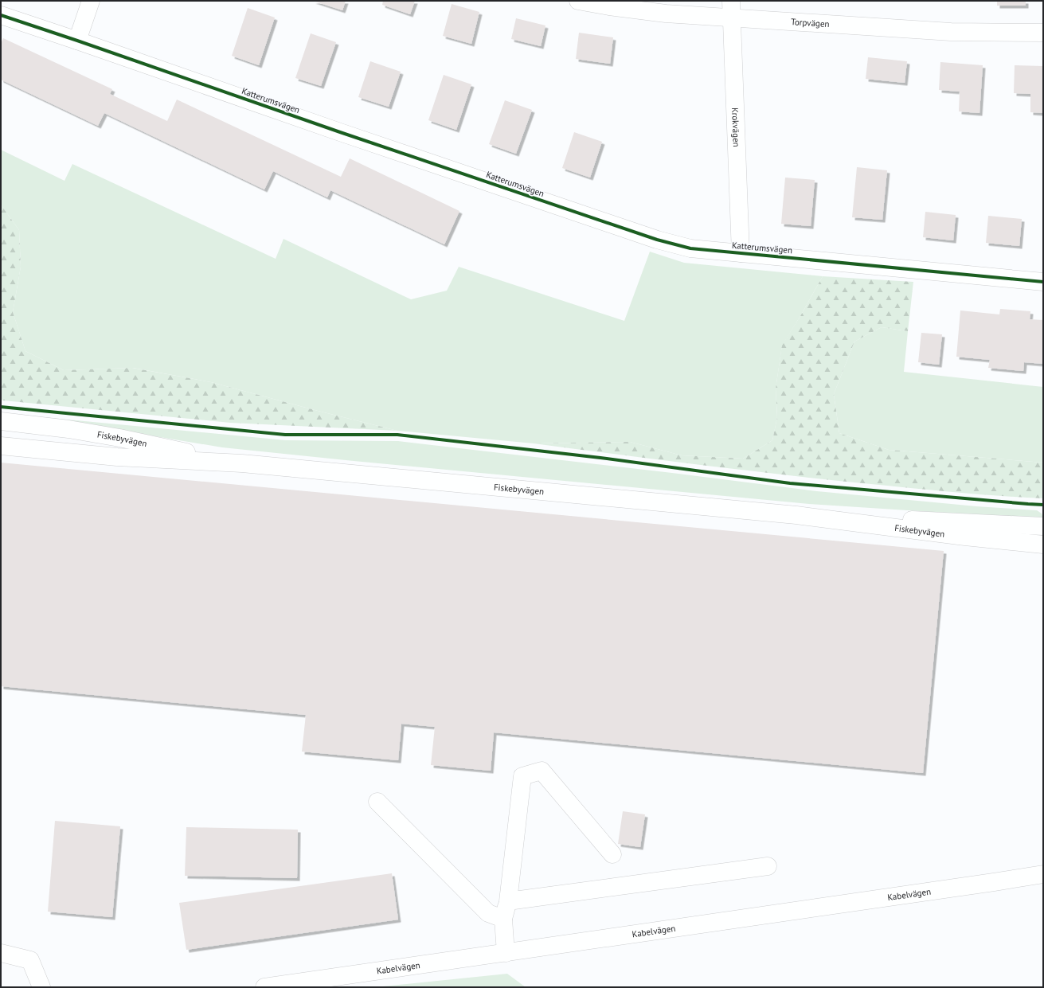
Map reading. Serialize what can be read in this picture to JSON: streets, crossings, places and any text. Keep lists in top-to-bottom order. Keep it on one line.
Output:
{"streets":{"street":["Torpvägen","Katterumsvägen","Krokvägen","Fiskebyvägen","Kabelvägen"]},"crossings":[["Torpvägen","Krokvägen"],["Katterumsvägen","Krokvägen"]]}
